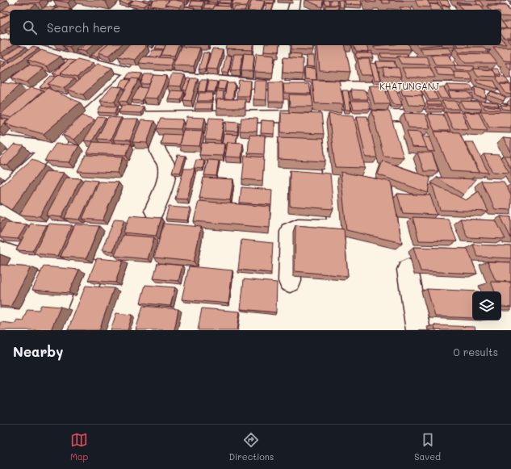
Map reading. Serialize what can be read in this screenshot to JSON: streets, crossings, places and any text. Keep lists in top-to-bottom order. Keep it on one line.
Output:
{"streets":{"street":["KHATUNGANJ"]},"page":{"search":"Search here","heading":["Nearby","0 results"],"nav":["Map","Directions","Saved"]}}
